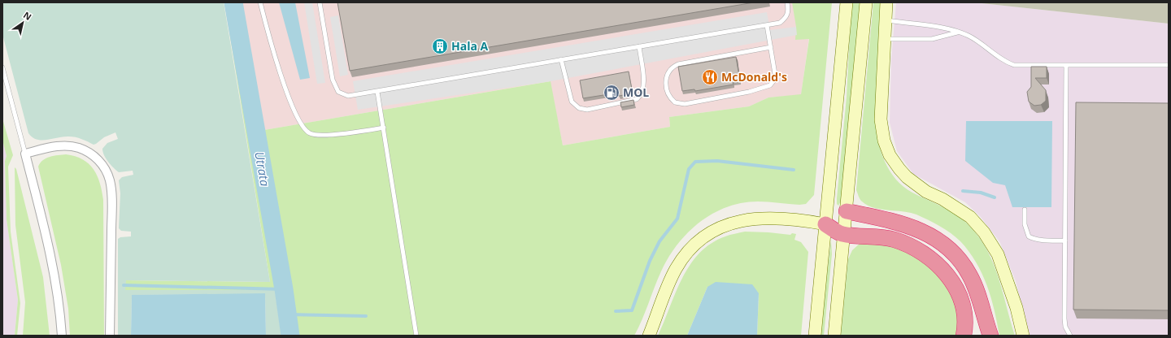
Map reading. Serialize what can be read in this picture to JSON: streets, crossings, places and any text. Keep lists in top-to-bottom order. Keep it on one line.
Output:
{"water":["Utrata"],"places":{"building":["Hala A"],"restaurant":["McDonald's"],"fuel station":["MOL"]},"north":"top right"}
